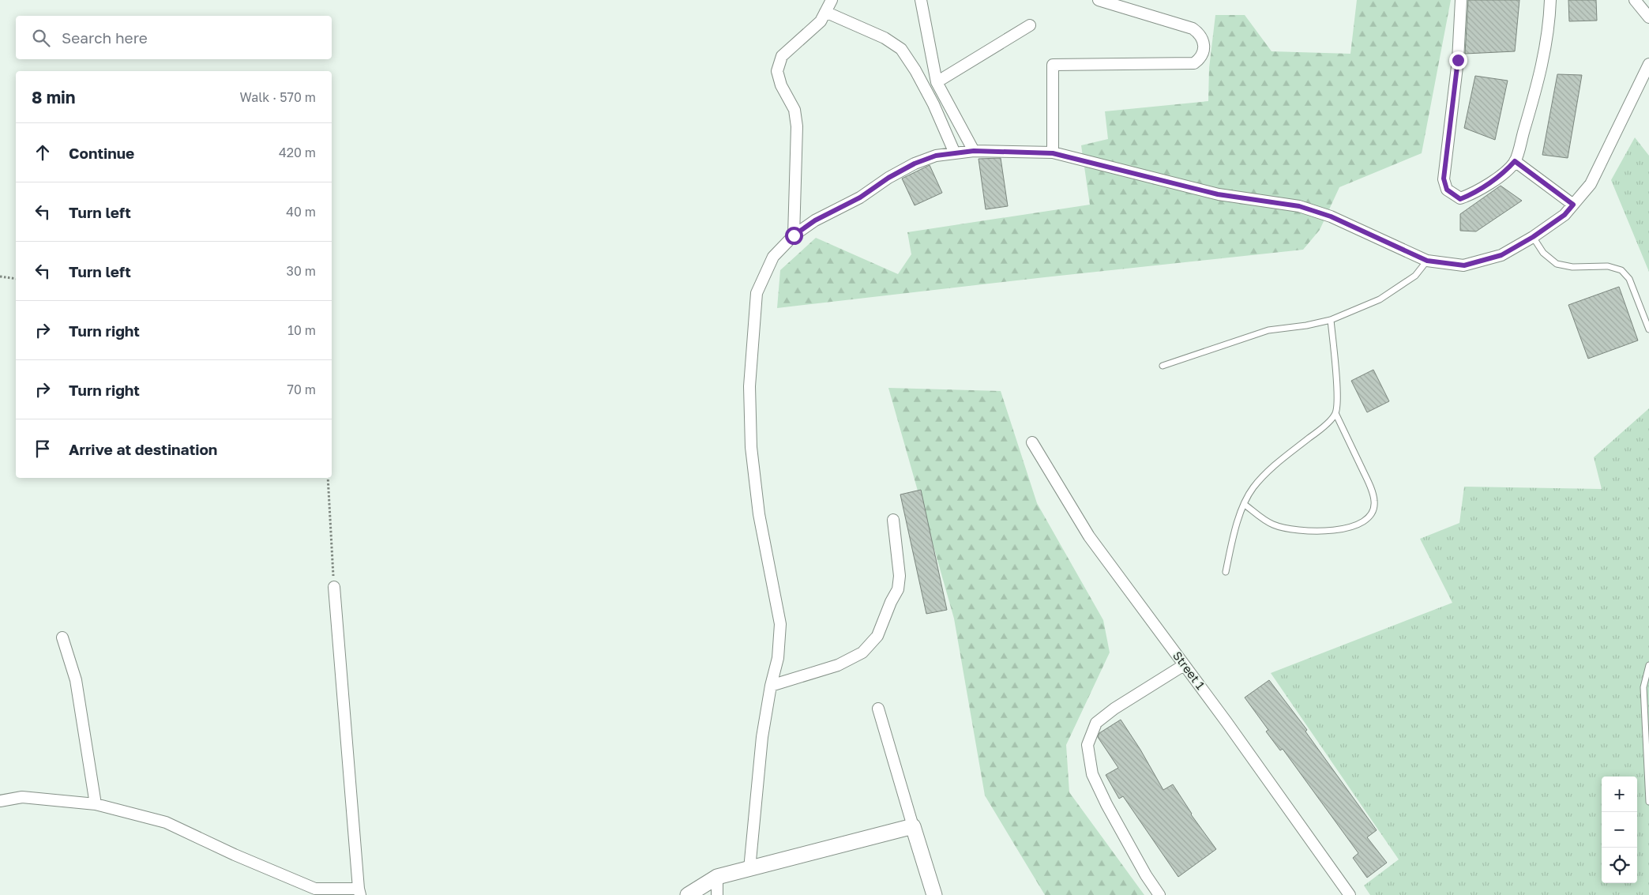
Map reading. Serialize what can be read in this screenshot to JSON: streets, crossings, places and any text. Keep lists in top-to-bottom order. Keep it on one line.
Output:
{"streets":{"street":["Street 1"]},"page":{"search":"Search here","heading":["8 min","Walk · 570 m"],"list":[["Continue","420 m"],["Turn left","40 m"],["Turn left","30 m"],["Turn right","10 m"],["Turn right","70 m"],"Arrive at destination"],"map_buttons":["+","−"]}}
